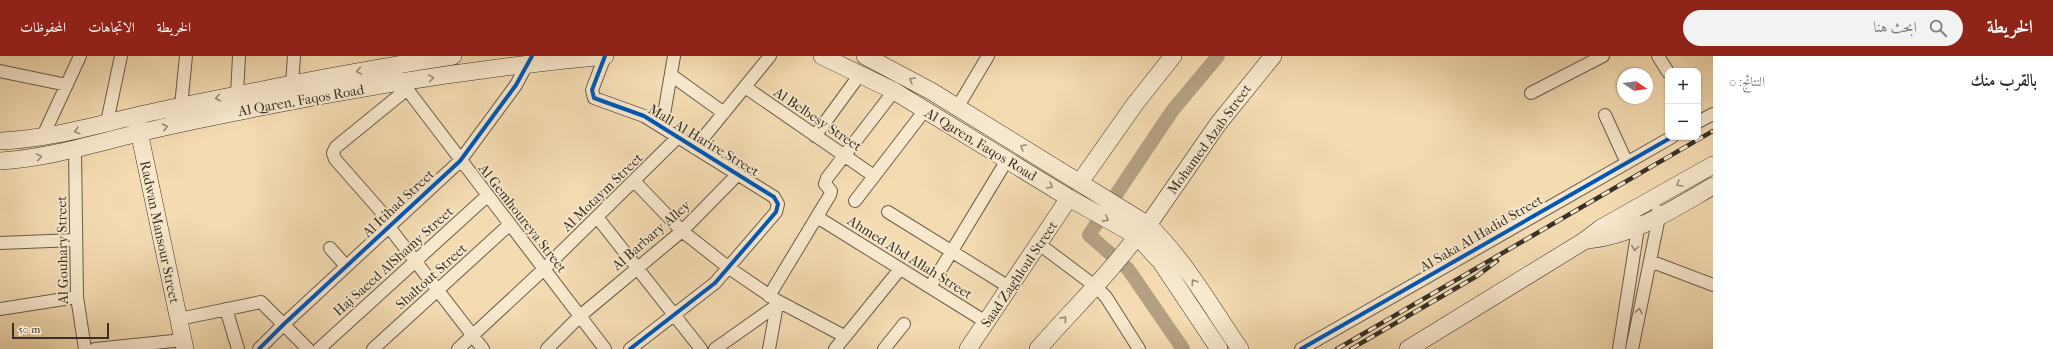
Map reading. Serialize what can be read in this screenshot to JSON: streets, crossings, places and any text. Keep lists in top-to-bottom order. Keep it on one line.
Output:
{"streets":{"main road":["Al Qaren, Faqos Road","Mohamed Azab Street","Radwan Mansour Street","Saad Zaghloul Street"],"street":["Al Belbesy Street","Mall Al Harire Street","Al Motaym Street","Al Itihad Street","Al Gemhoureya Street","Al Saka Al Hadid Street","Al Barbary Alley","Al Gouhary Street","Ahmed Abd Allah Street","Haj Saeed AlShamy Street","Shaltout Street"]},"crossings":[["Al Qaren, Faqos Road","Mohamed Azab Street"],["Al Qaren, Faqos Road","Mall Al Harire Street"],["Al Qaren, Faqos Road","Al Itihad Street"],["Al Qaren, Faqos Road","Al Gemhoureya Street"],["Al Qaren, Faqos Road","Radwan Mansour Street"],["Al Qaren, Faqos Road","Al Gouhary Street"],["Al Qaren, Faqos Road","Saad Zaghloul Street"],["Mall Al Harire Street","Al Motaym Street"],["Mall Al Harire Street","Al Barbary Alley"],["Al Motaym Street","Al Gemhoureya Street"],["Al Itihad Street","Al Gemhoureya Street"],["Al Gemhoureya Street","Al Barbary Alley"],["Al Gemhoureya Street","Haj Saeed AlShamy Street"],["Al Gemhoureya Street","Shaltout Street"],["Ahmed Abd Allah Street","Saad Zaghloul Street"]],"scale_bar":"50 m","north":"right","page":{"header":"الخريطة","search":"ابحث هنا","nav":["الخريطة","الاتجاهات","المحفوظات"],"heading":["بالقرب منك","النتائج: 0"],"map_buttons":["+","−"],"scale":"50 m"}}
